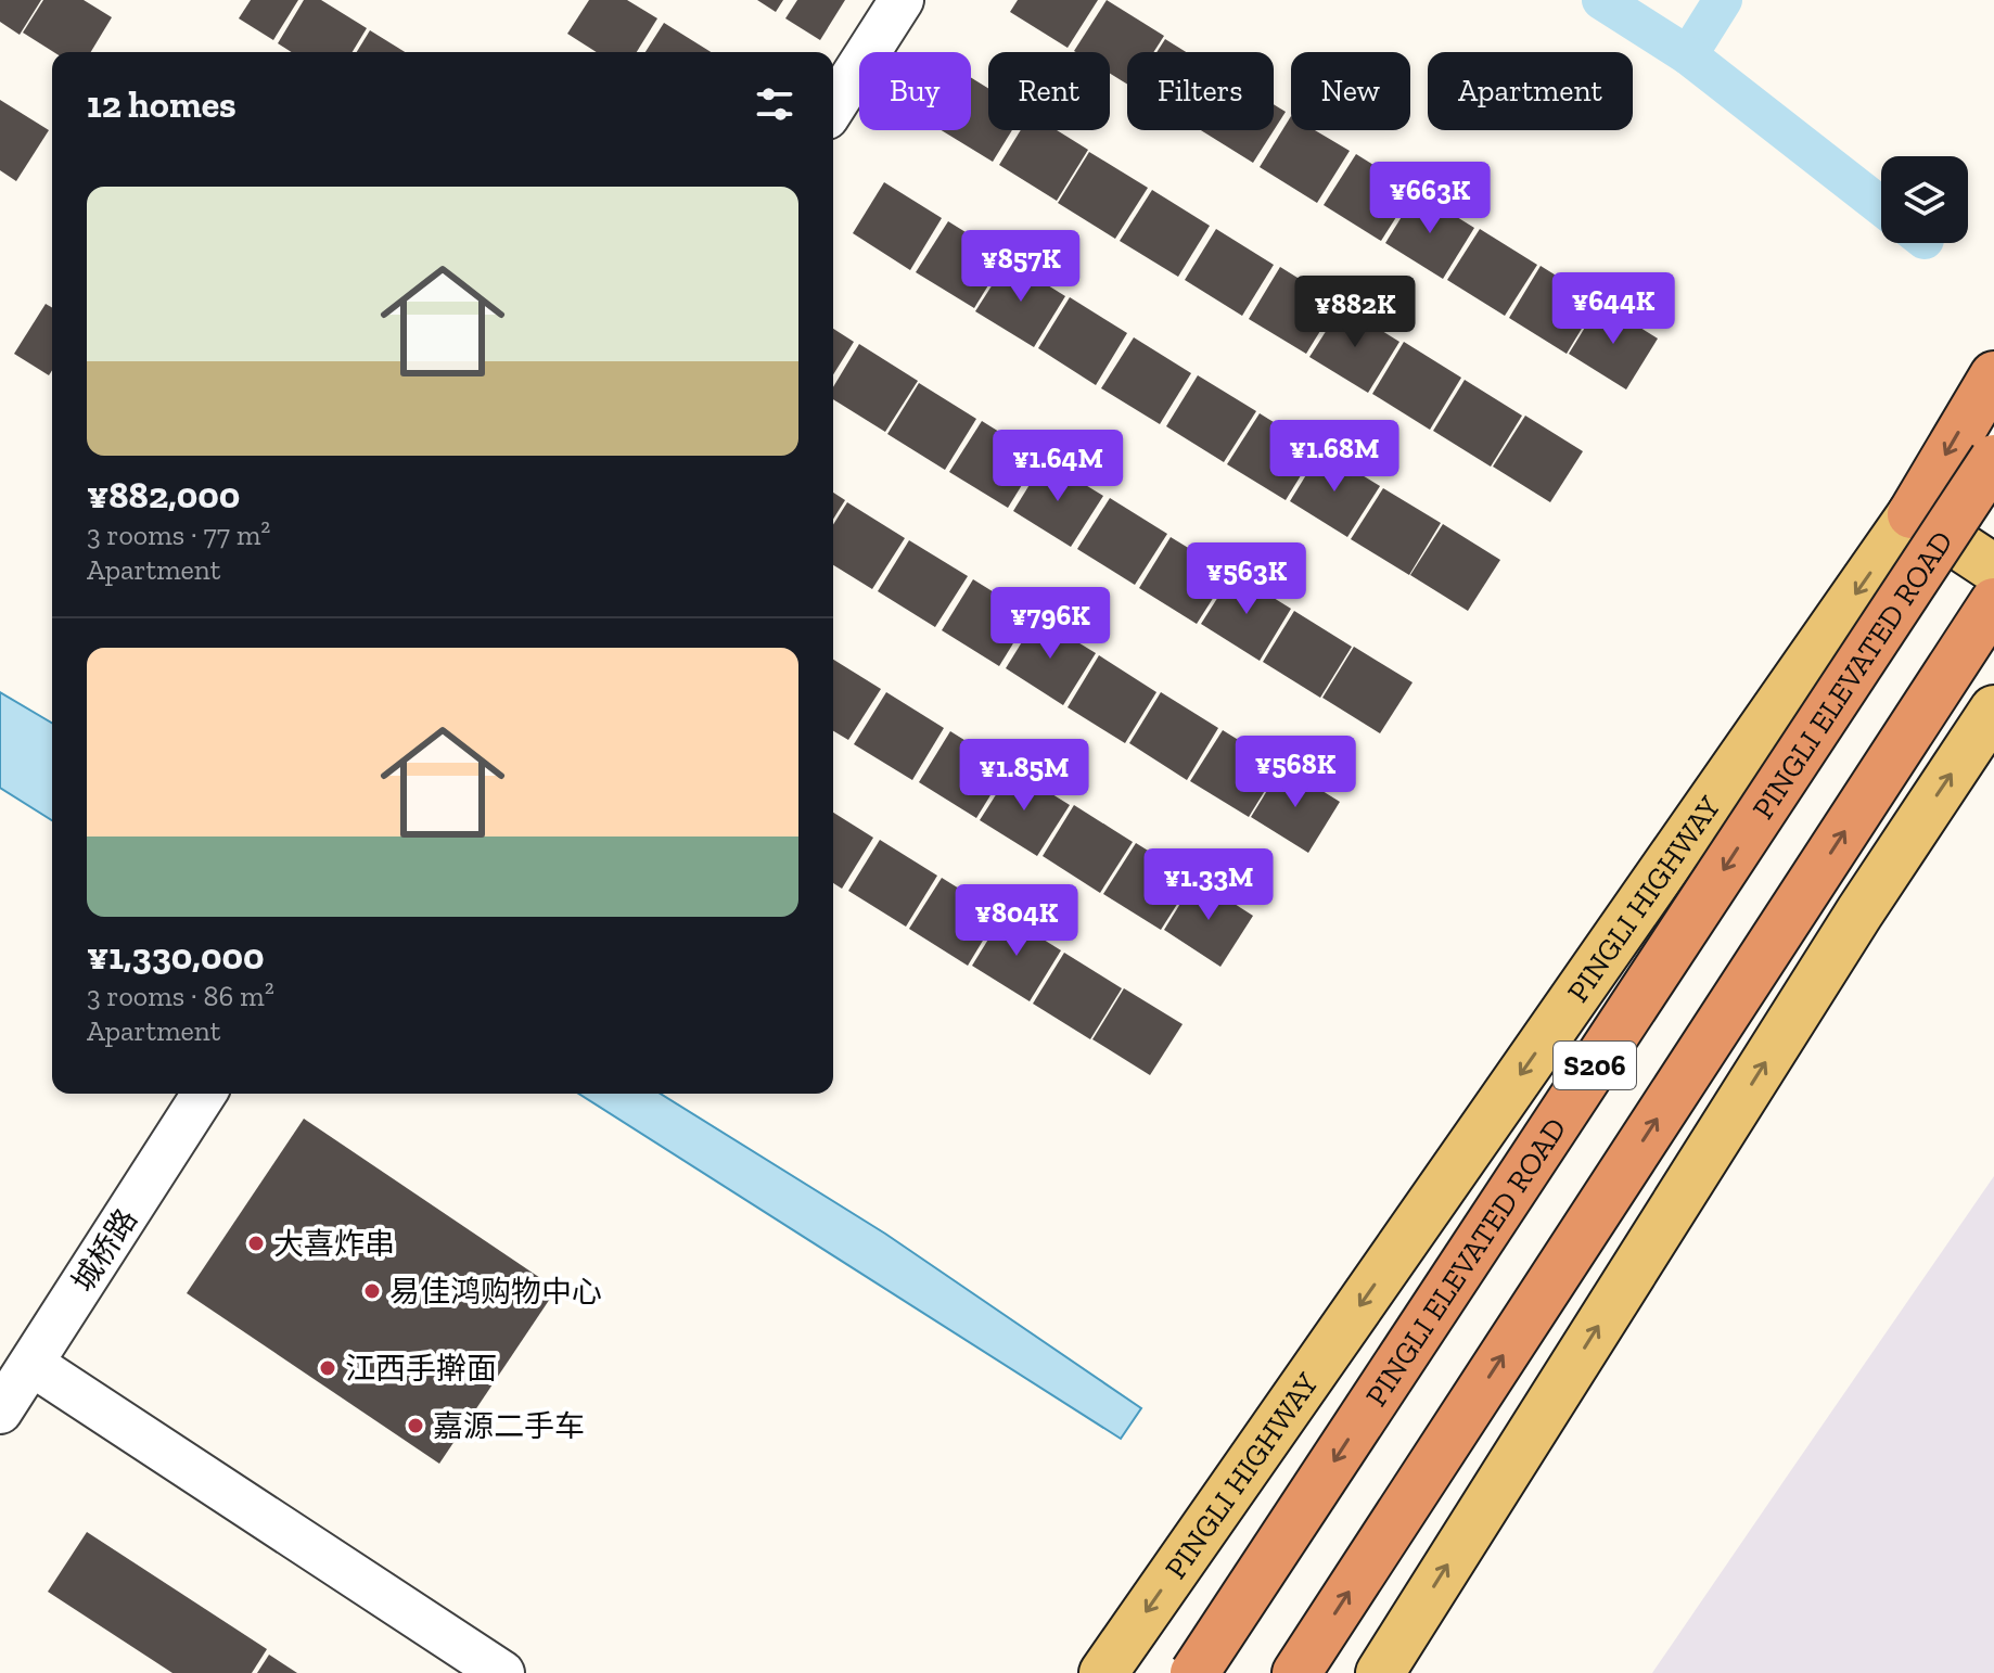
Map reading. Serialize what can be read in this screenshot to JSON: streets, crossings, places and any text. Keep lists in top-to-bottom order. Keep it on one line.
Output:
{"streets":{"highway":["PINGLI ELEVATED ROAD","PINGLI HIGHWAY","S206"],"street":["城桥路"]},"places":["大喜炸串","易佳鸿购物中心","江西手擀面","嘉源二手车"],"page":{"chip":["Buy","Rent","Filters","New","Apartment"],"heading":"12 homes","list":[{"name":"¥882,000","note":"3 rooms · 77 m² · Apartment"},{"name":"¥1,330,000","note":"3 rooms · 86 m² · Apartment"}],"price":["¥663K","¥857K","¥644K","¥882K","¥1.68M","¥1.64M","¥563K","¥796K","¥568K","¥1.85M","¥1.33M","¥804K"]}}
